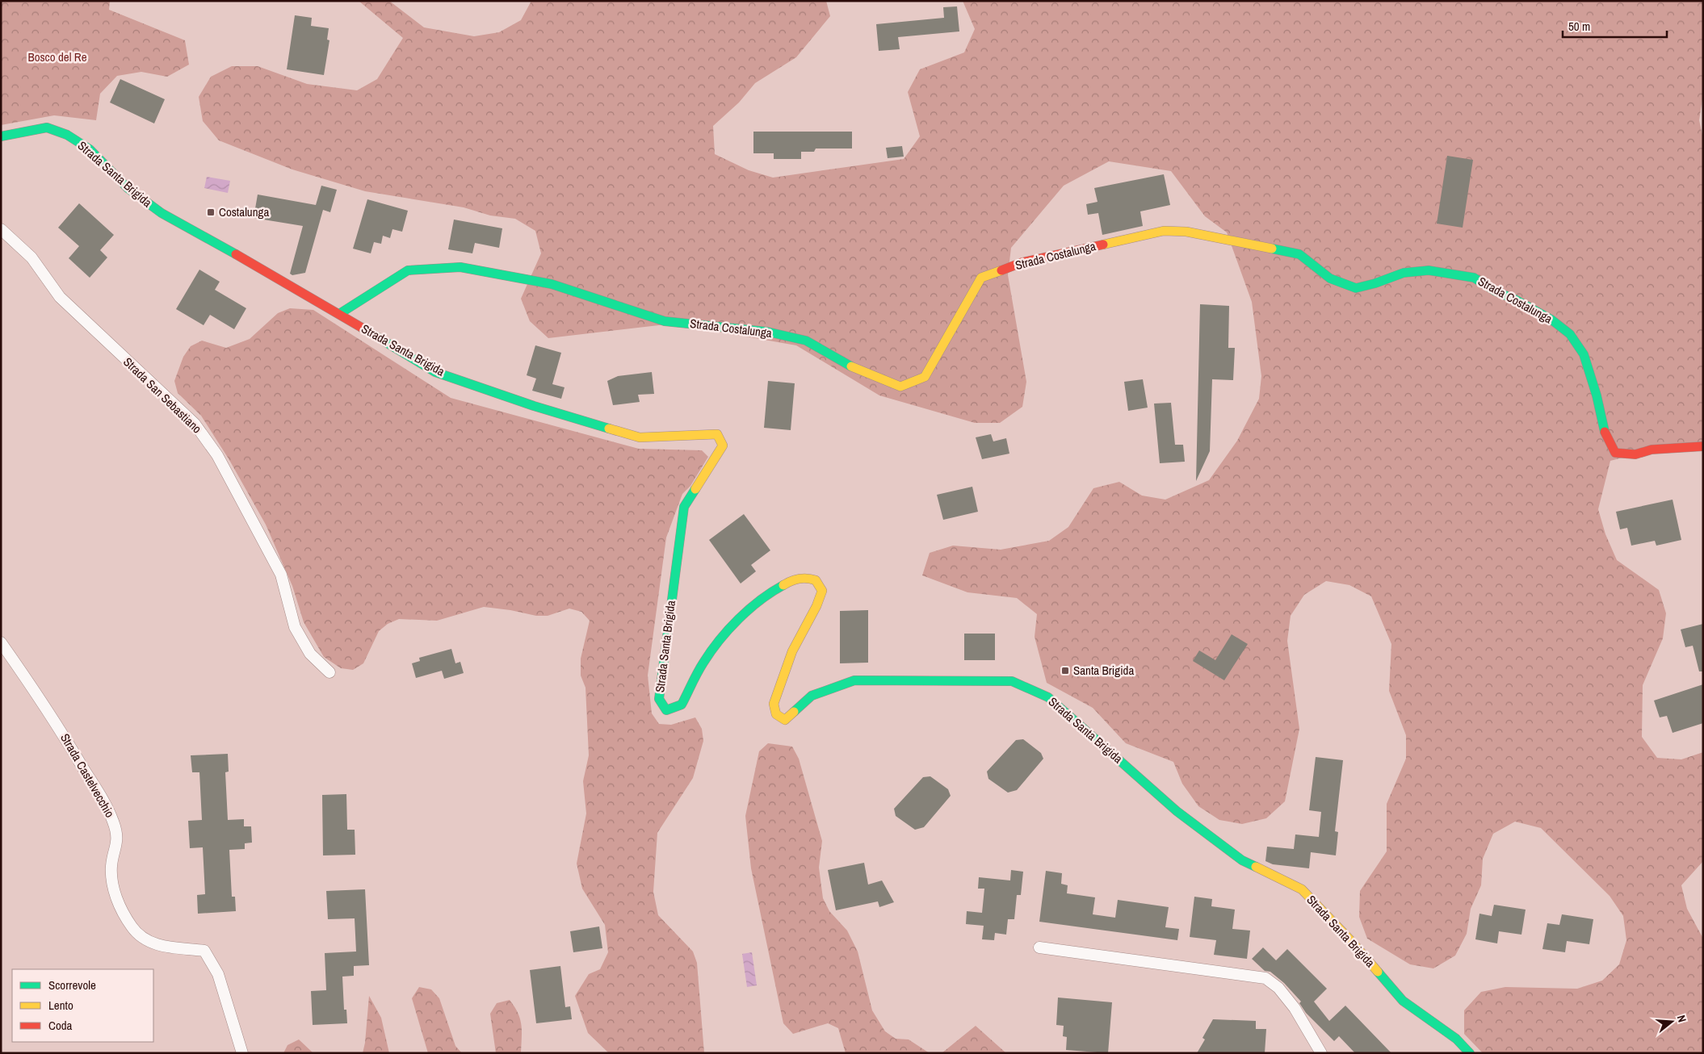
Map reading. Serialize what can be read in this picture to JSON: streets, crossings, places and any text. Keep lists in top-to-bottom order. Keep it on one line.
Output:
{"streets":{"street":["Strada Santa Brigida","Strada Costalunga","Strada San Sebastiano","Strada Castelvecchio"]},"crossings":[["Strada Santa Brigida","Strada Costalunga"]],"parks":["Bosco del Re"],"places":{"transit":["Costalunga","Santa Brigida"]},"legend":["Scorrevole","Lento","Coda"],"scale_bar":"50 m","north":"right"}
